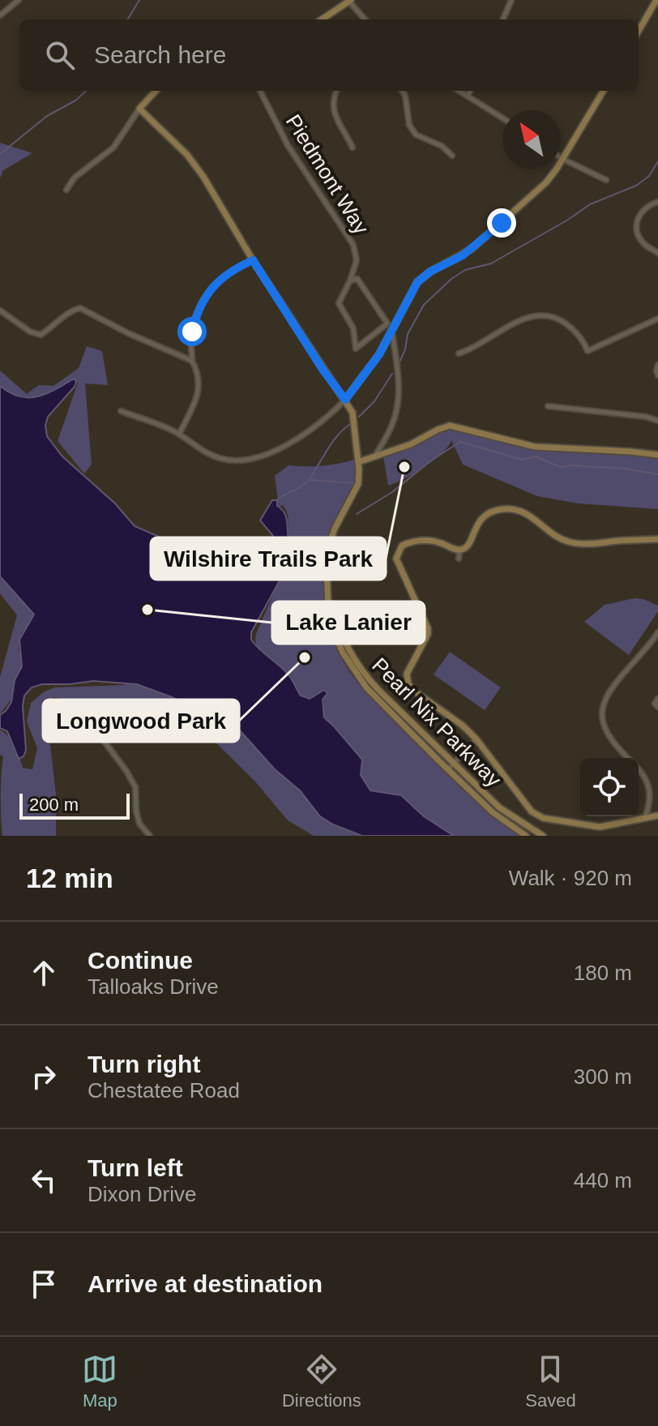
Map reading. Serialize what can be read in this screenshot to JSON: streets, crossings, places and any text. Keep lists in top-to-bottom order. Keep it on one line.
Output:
{"streets":{"street":["Piedmont Way","Pearl Nix Parkway"]},"places":["Wilshire Trails Park","Lake Lanier","Longwood Park"],"scale_bar":"200 m","north":"top left","page":{"search":"Search here","scale":"200 m","heading":["12 min","Walk · 920 m"],"list":[["Continue","Talloaks Drive","180 m"],["Turn right","Chestatee Road","300 m"],["Turn left","Dixon Drive","440 m"],"Arrive at destination"],"nav":["Map","Directions","Saved"]}}
